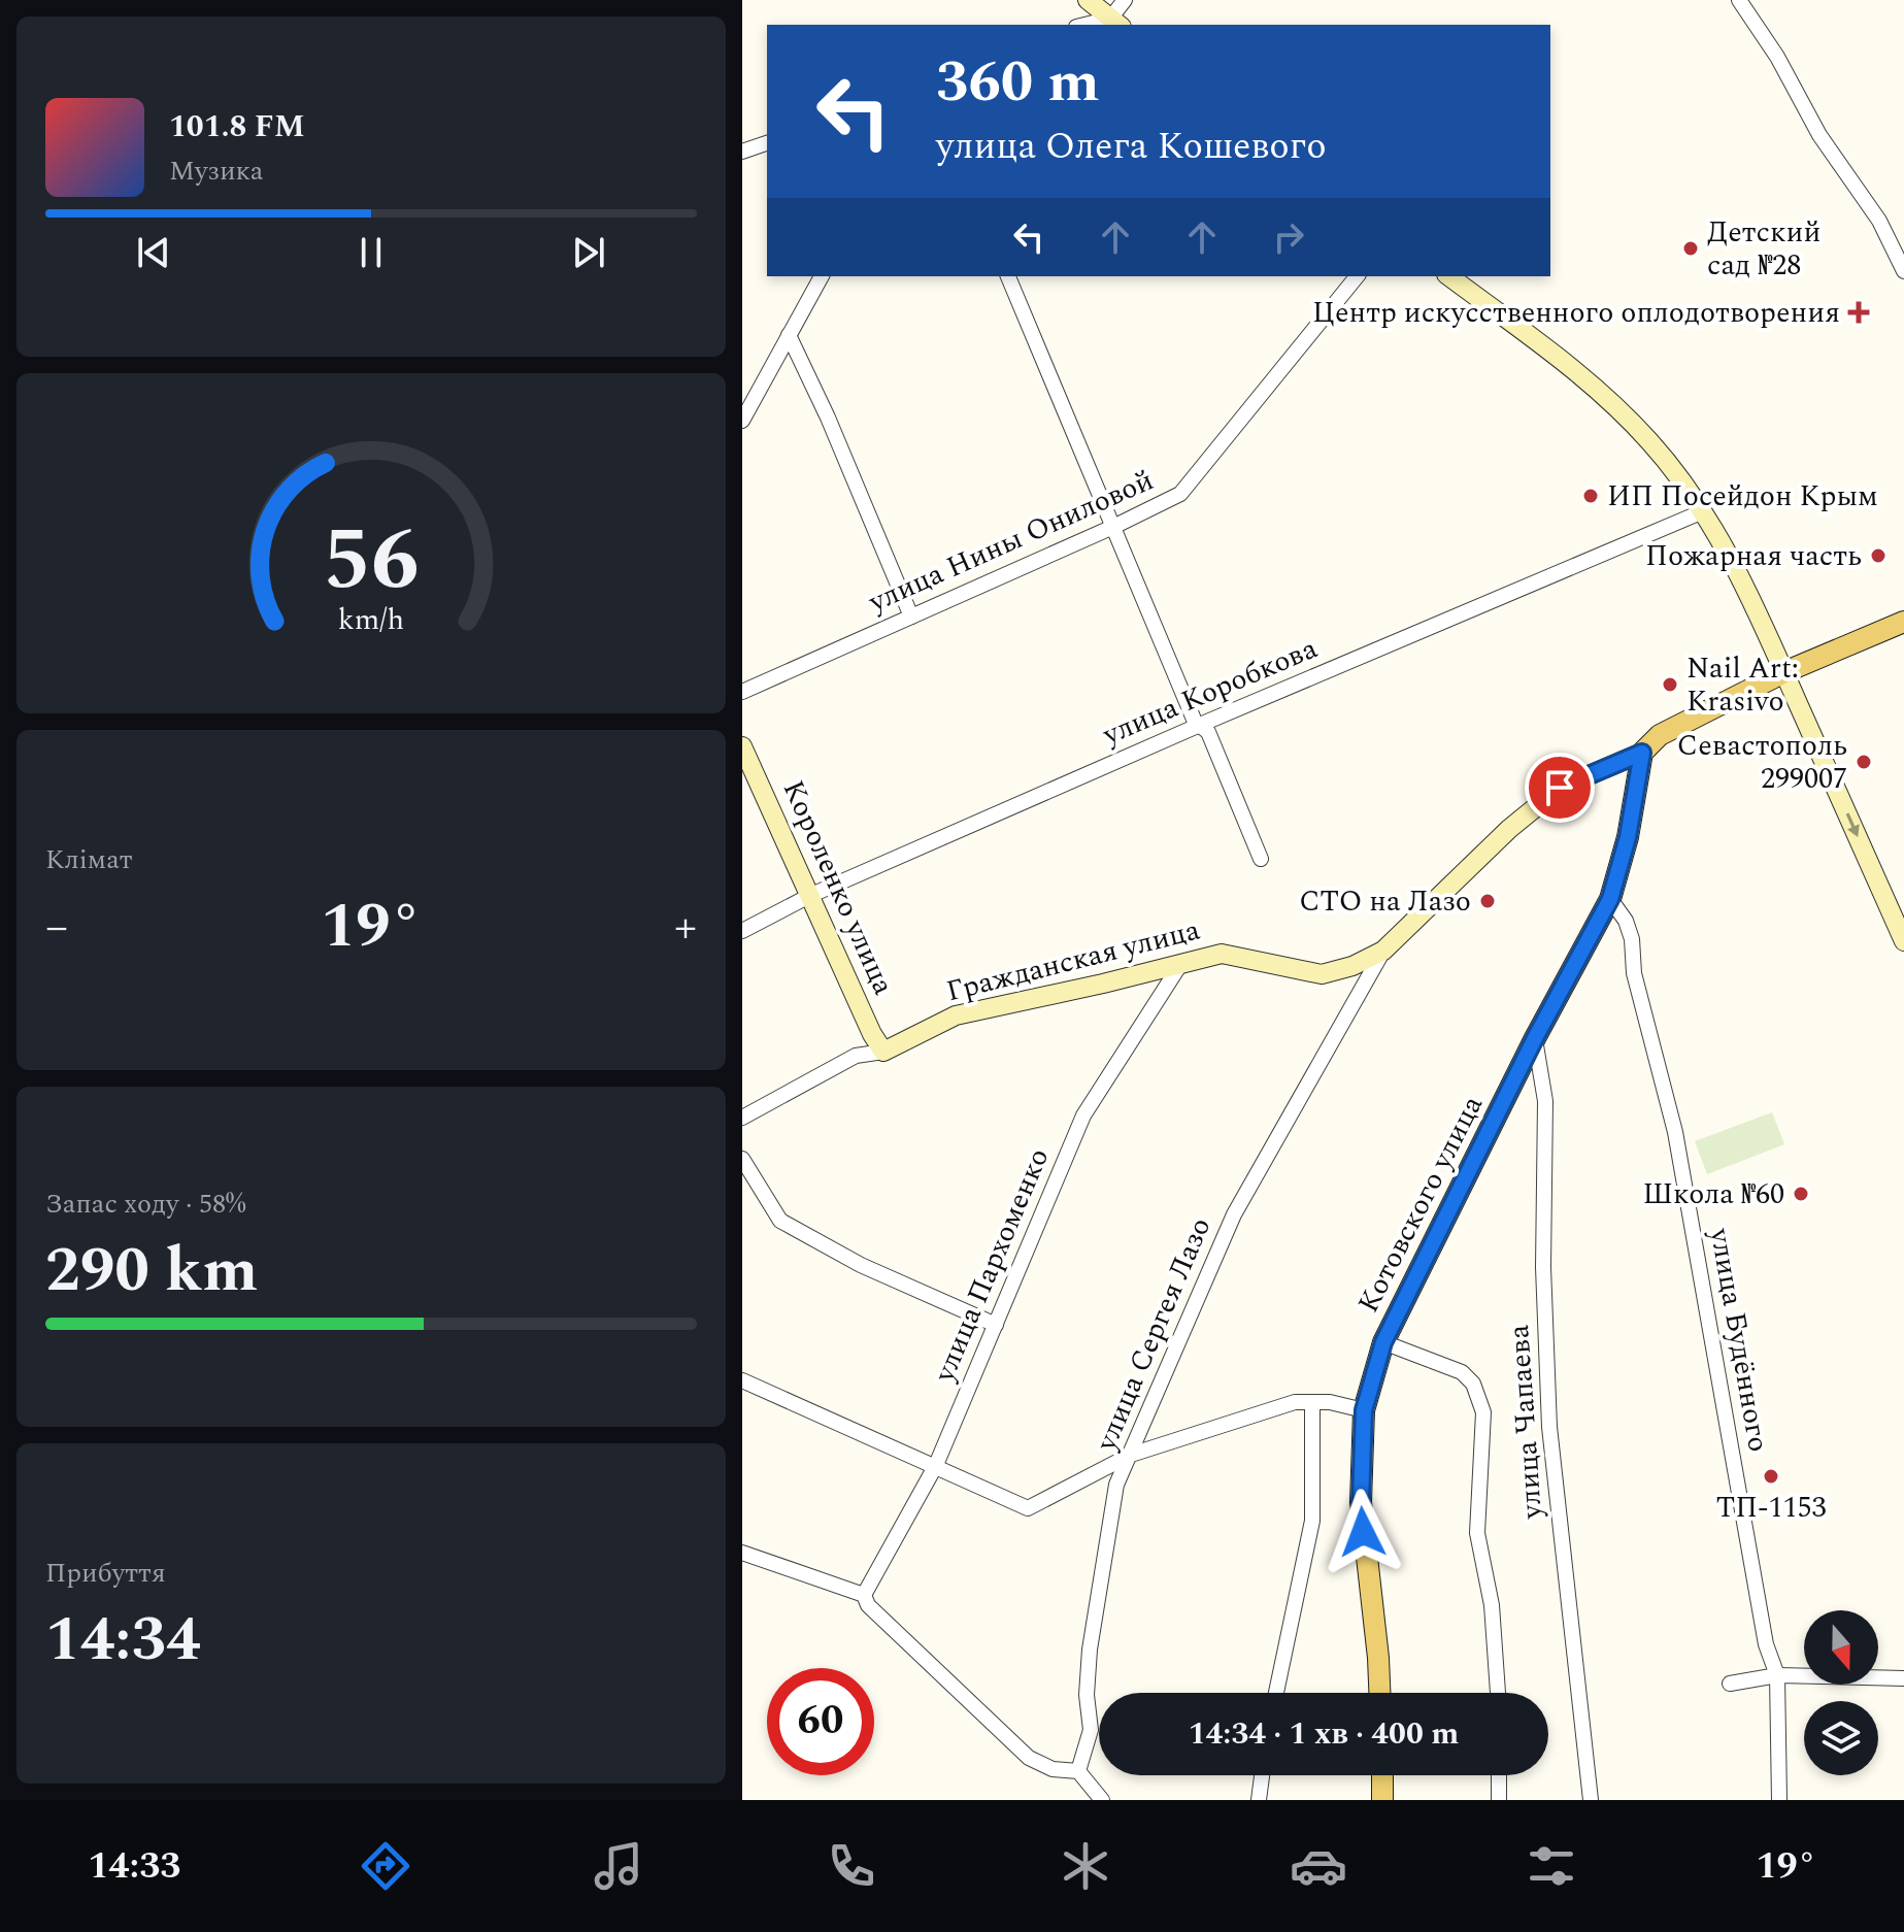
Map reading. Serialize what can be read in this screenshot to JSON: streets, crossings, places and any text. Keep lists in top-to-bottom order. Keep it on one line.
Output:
{"streets":{"main road":["Котовского улица"],"street":["улица Нины Ониловой","улица Коробкова","Короленко улица","Гражданская улица","улица Пархоменко","улица Сергея Лазо","улица Будённого","улица Чапаева"]},"crossings":[["улица Коробкова","Короленко улица"],["Короленко улица","Гражданская улица"],["Гражданская улица","Котовского улица"],["Гражданская улица","улица Пархоменко"],["Гражданская улица","улица Сергея Лазо"],["Котовского улица","улица Будённого"],["Котовского улица","улица Чапаева"]],"places":{"other":["Детский сад №28","ИП Посейдон Крым","Пожарная часть","Nail Art: Krasivo","Севастополь 299007","СТО на Лазо","Школа №60","ТП-1153"],"health":["Центр искусственного оплодотворения"]},"north":"bottom","page":{"turn":["360 m","улица Олега Кошевого"],"song":["101.8 FM","Музика"],"tile":["Клімат",["Запас ходу · 58%","290 km"],["Прибуття","14:34"]],"heat":["−","19°","+"],"limit":"60","trip":"14:34 · 1 хв · 400 m","tabs":["14:33","19°"],"gauge":["56","km/h"]}}
